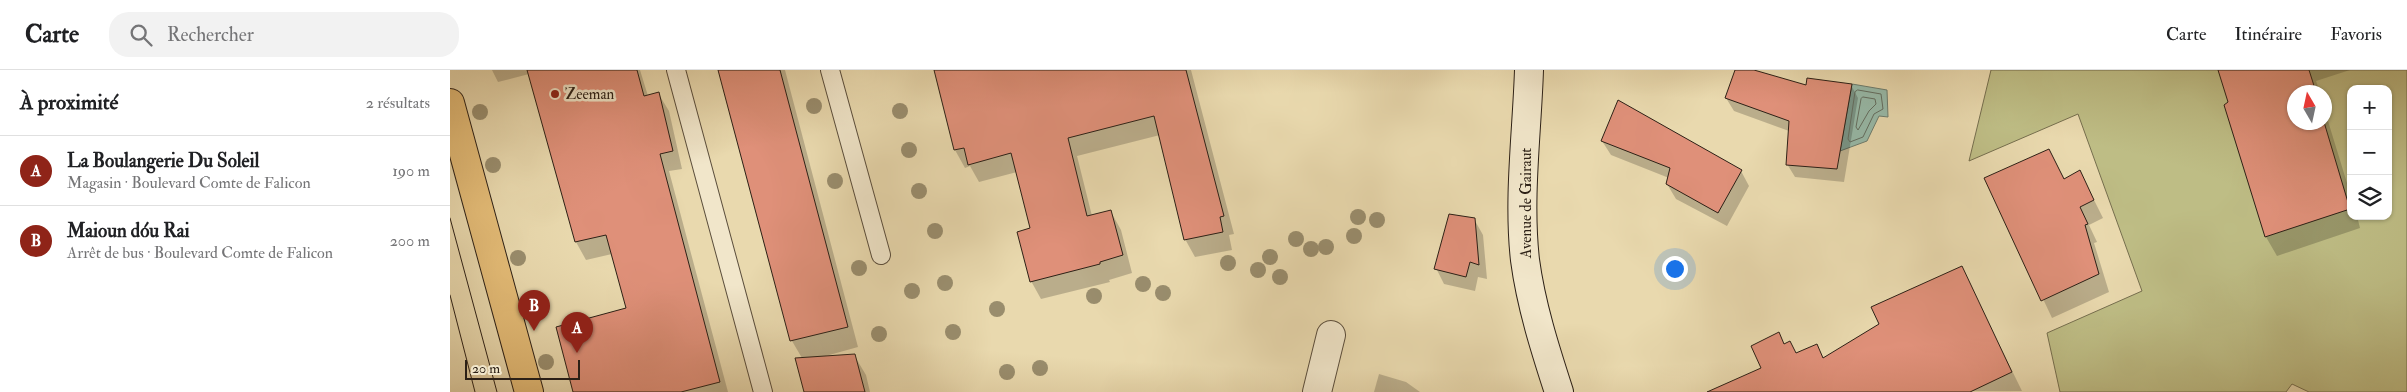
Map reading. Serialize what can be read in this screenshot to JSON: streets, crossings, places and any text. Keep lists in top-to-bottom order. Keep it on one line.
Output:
{"streets":{"street":["Avenue de Gairaut"]},"places":["Zeeman"],"scale_bar":"20 m","north":"top","page":{"header":"Carte","search":"Rechercher","nav":["Carte","Itinéraire","Favoris"],"heading":["À proximité","2 résultats"],"map_buttons":["+","−"],"list":[{"mark":"A","name":"La Boulangerie Du Soleil","note":"Magasin · Boulevard Comte de Falicon","value":"190 m"},{"mark":"B","name":"Maioun dóu Rai","note":"Arrêt de bus · Boulevard Comte de Falicon","value":"200 m"}],"pins":["B","A"],"scale":"20 m"}}
